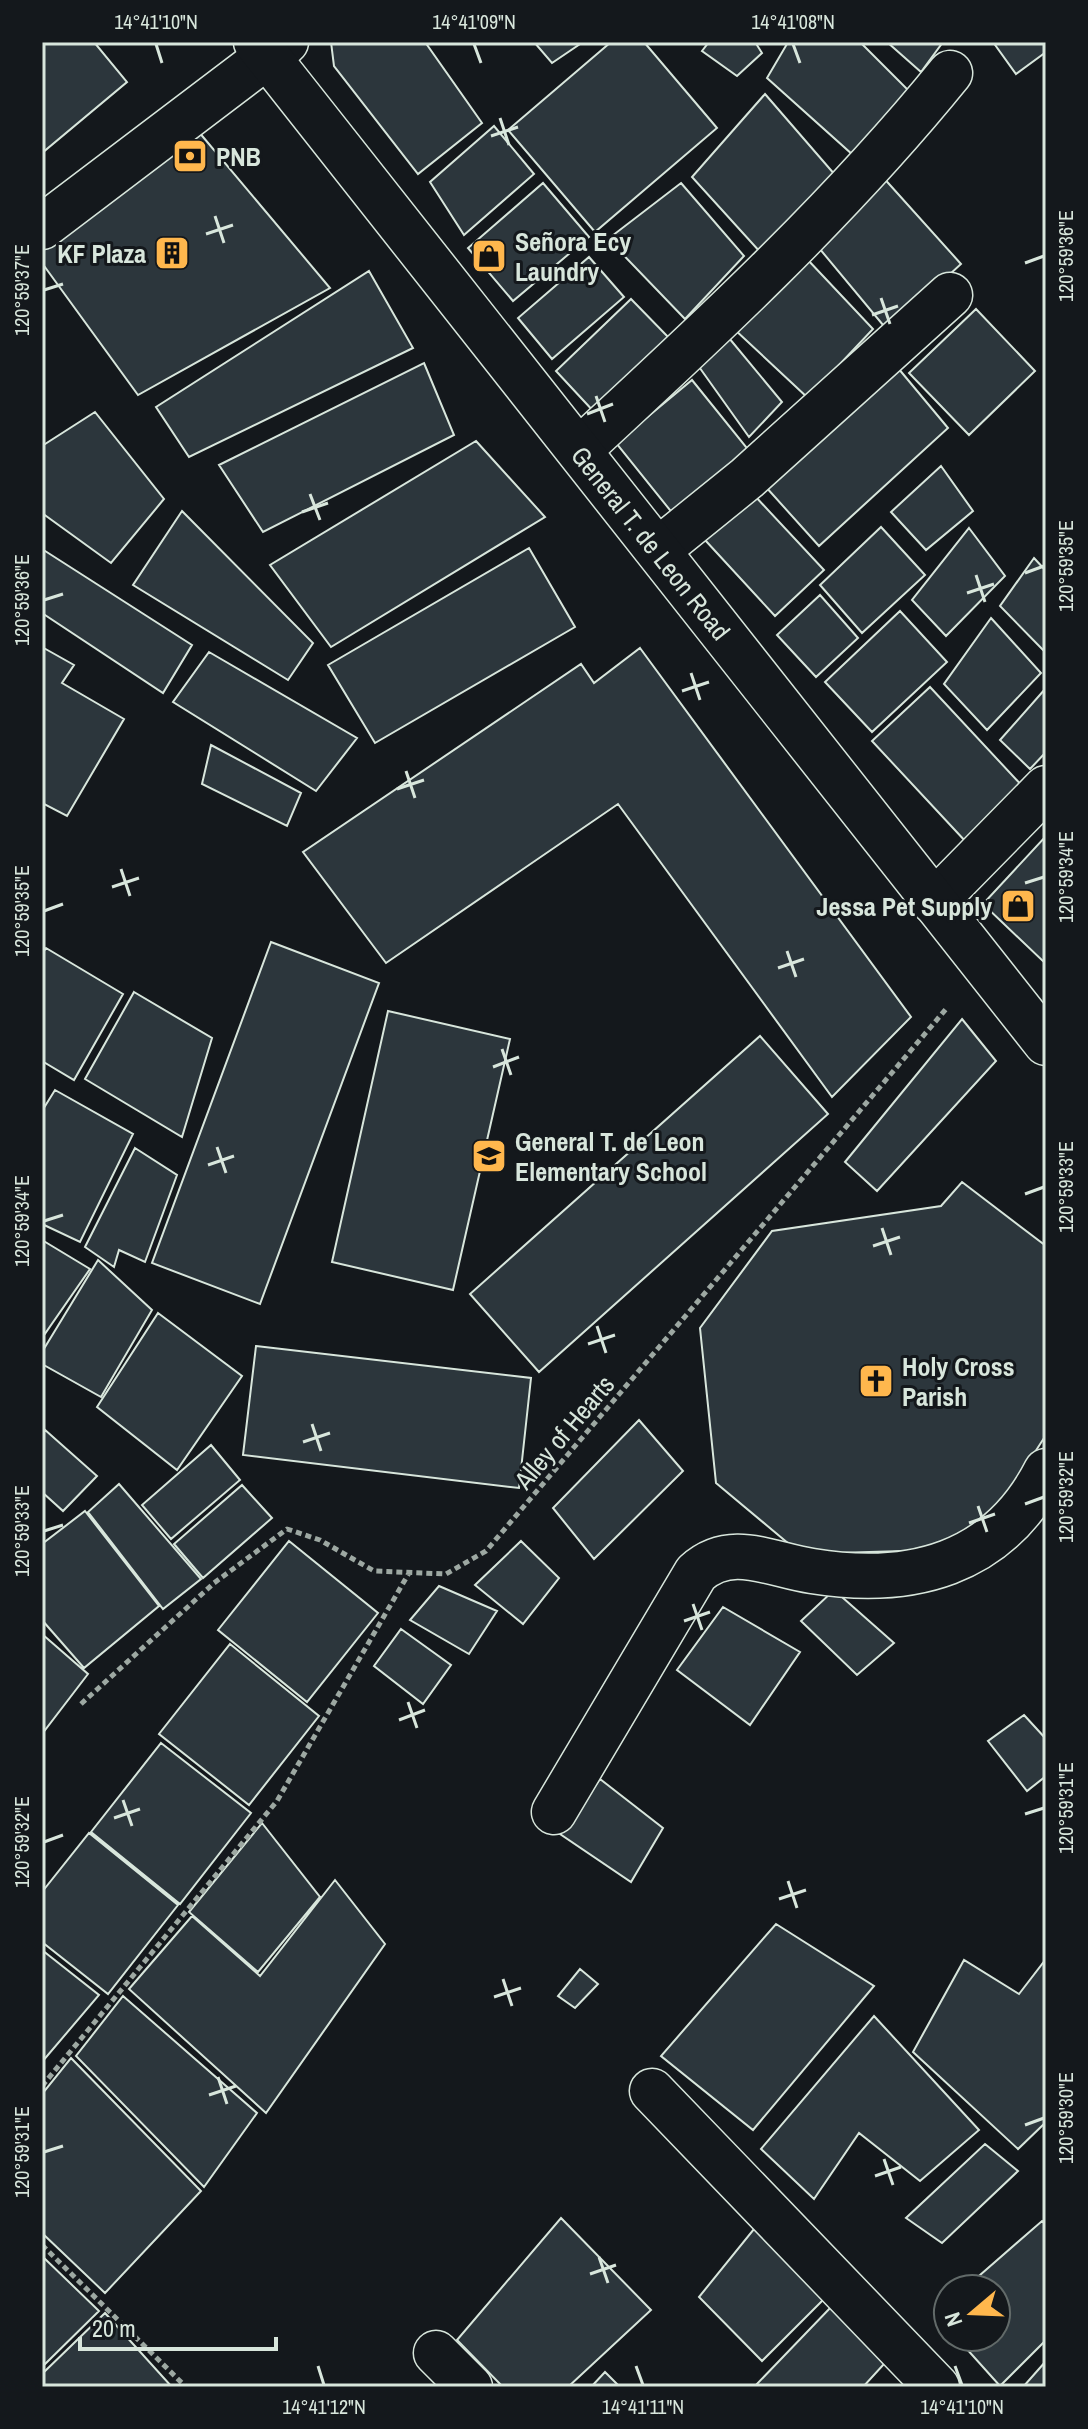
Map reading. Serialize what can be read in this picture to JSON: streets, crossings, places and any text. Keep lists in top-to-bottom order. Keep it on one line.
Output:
{"streets":{"main road":["General T. de Leon Road"],"path":["Alley of Hearts"]},"crossings":[["General T. de Leon Road","Alley of Hearts"]],"places":{"bank":["PNB"],"building":["KF Plaza"],"shop":["Señora Ecy Laundry","Jessa Pet Supply"],"school or university":["General T. de Leon Elementary School"],"church":["Holy Cross Parish"]},"scale_bar":"20 m","north":"left","coordinates":["14°41'10\"N","14°41'09\"N","14°41'08\"N","120°59'36\"E","120°59'37\"E","120°59'35\"E","120°59'34\"E","120°59'33\"E","120°59'32\"E","120°59'31\"E","120°59'30\"E","14°41'12\"N","14°41'11\"N"]}
